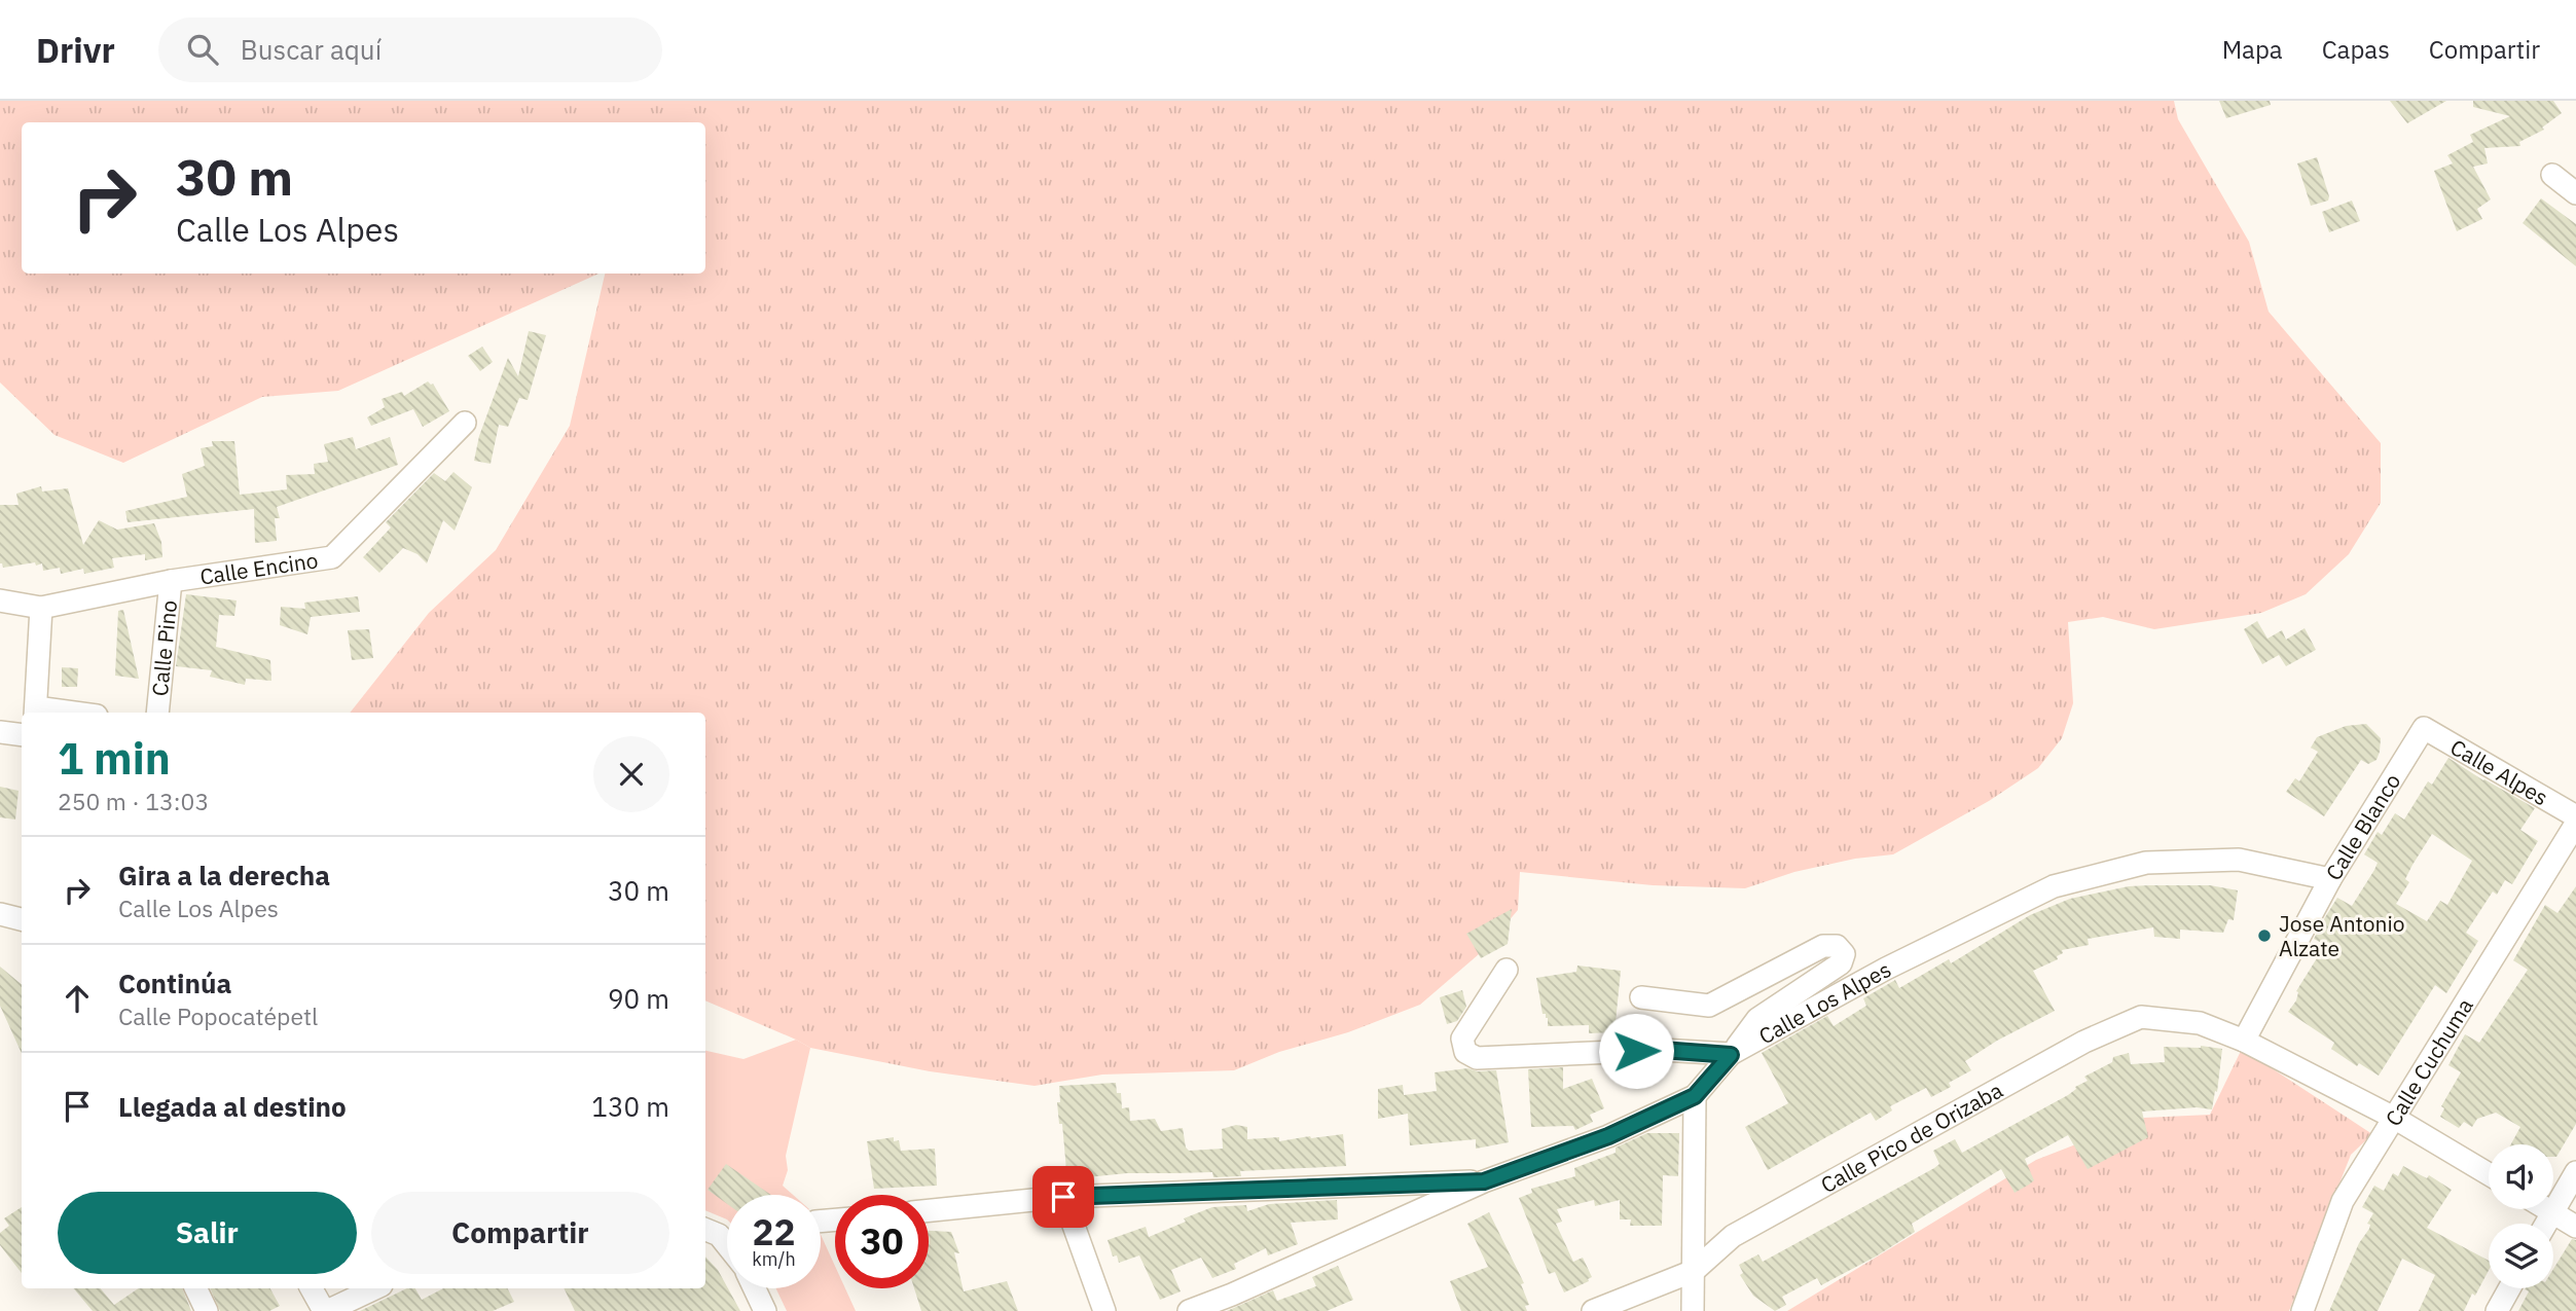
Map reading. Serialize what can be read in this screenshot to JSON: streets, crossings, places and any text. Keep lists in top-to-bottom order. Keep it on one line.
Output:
{"streets":{"street":["Calle Encino","Calle Pino","Calle Alpes","Calle Blanco","Calle Los Alpes","Calle Cuchuma","Calle Pico de Orizaba"]},"crossings":[["Calle Encino","Calle Pino"],["Calle Alpes","Calle Blanco"],["Calle Blanco","Calle Los Alpes"],["Calle Blanco","Calle Pico de Orizaba"],["Calle Cuchuma","Calle Pico de Orizaba"]],"places":["Jose Antonio Alzate"],"page":{"header":"Drivr","search":"Buscar aquí","nav":["Mapa","Capas","Compartir"],"turn":["30 m","Calle Los Alpes"],"heading":["1 min","250 m · 13:03"],"list":[{"name":"Gira a la derecha","note":"Calle Los Alpes","value":"30 m"},{"name":"Continúa","note":"Calle Popocatépetl","value":"90 m"},{"name":"Llegada al destino","value":"130 m"}],"buttons":["Salir","Compartir"],"speed":"22 km/h","limit":"30"}}
